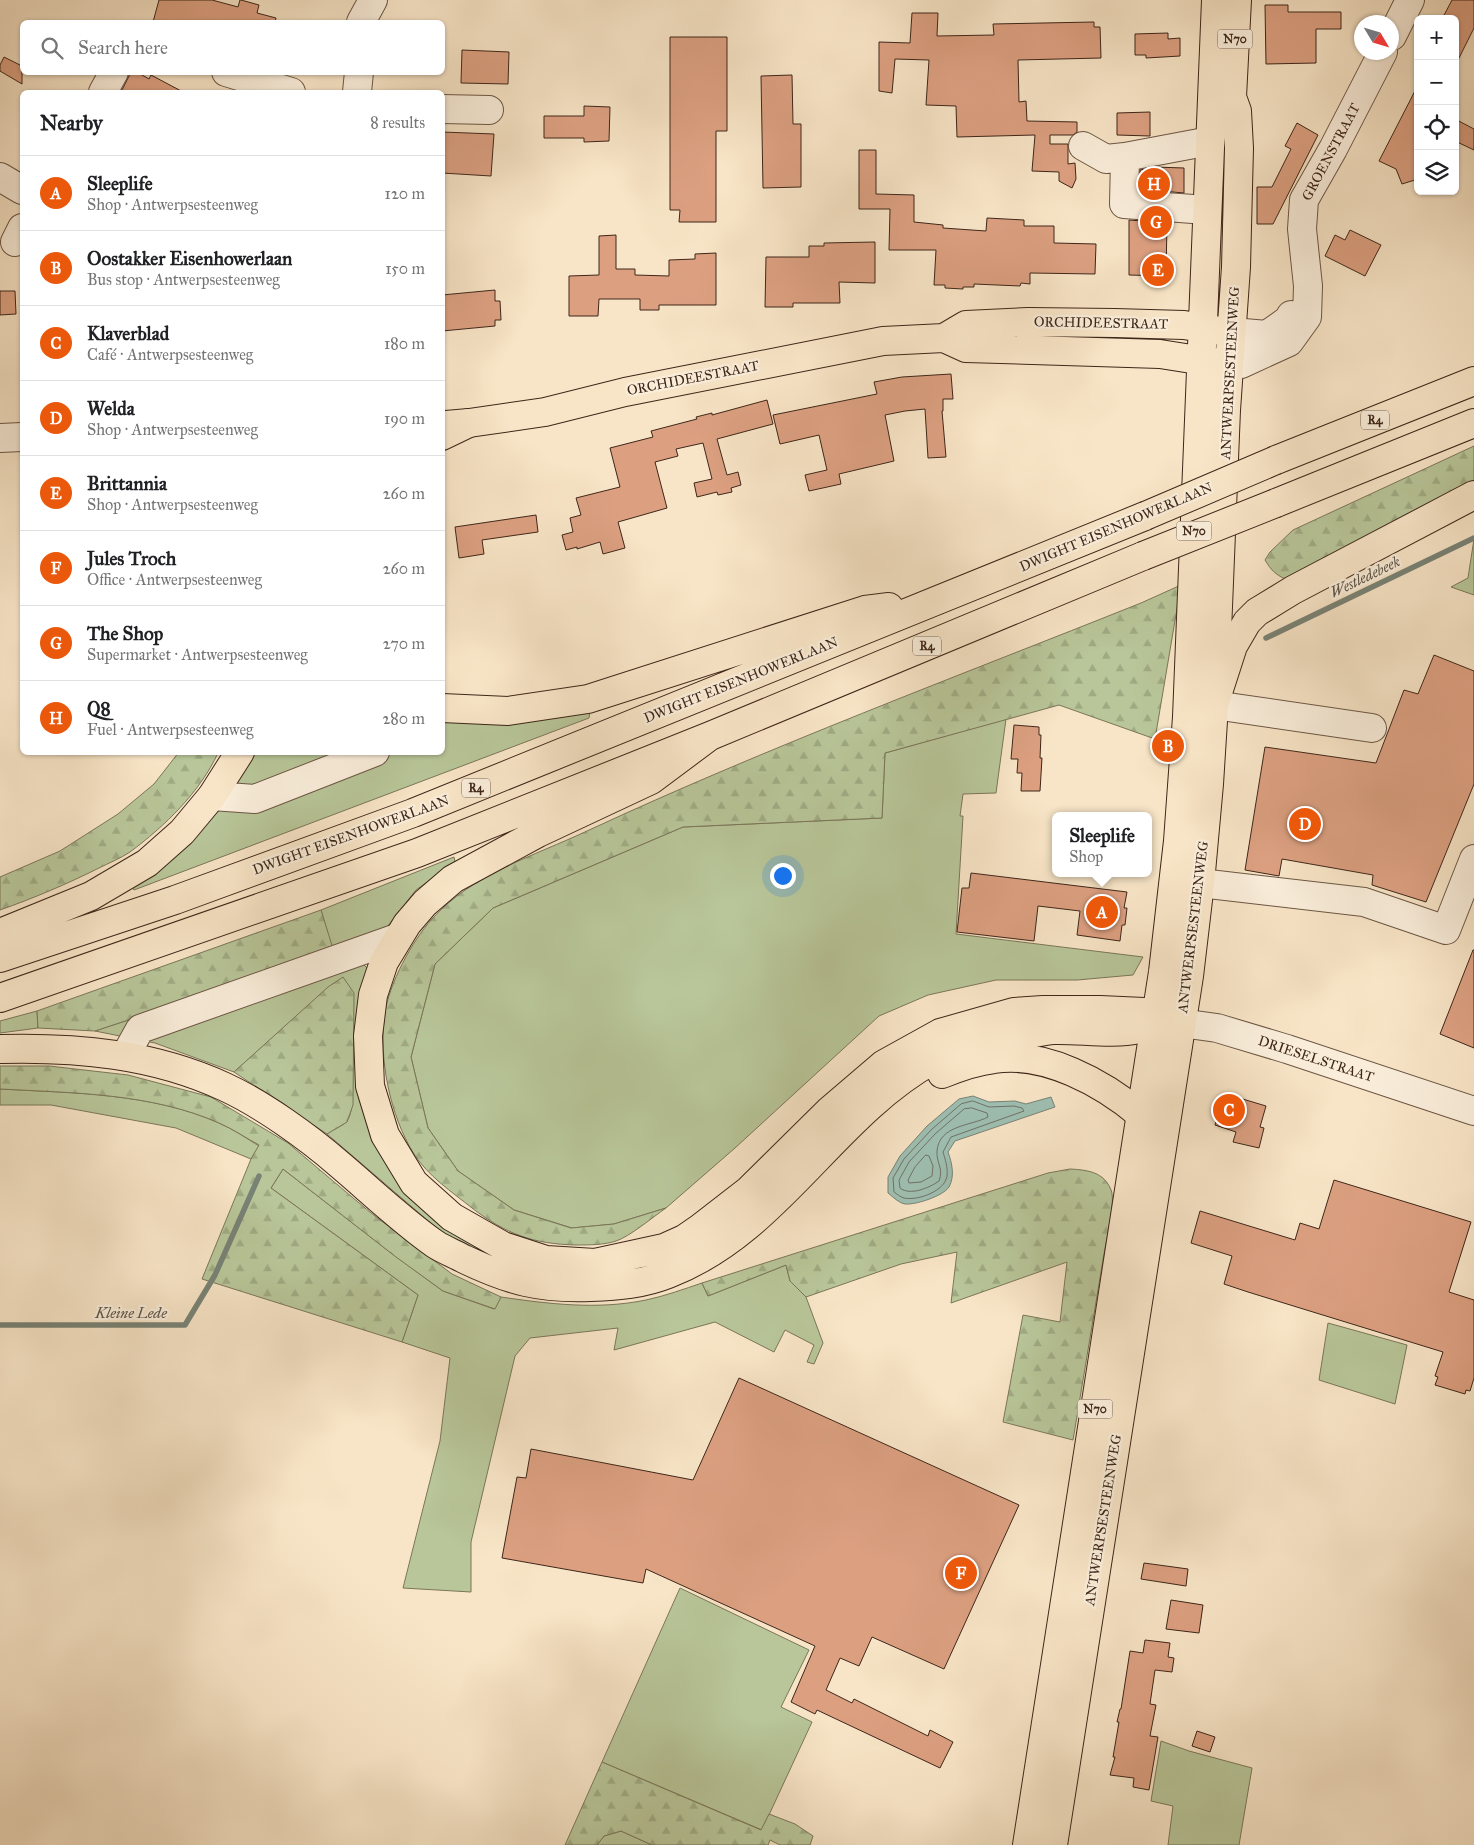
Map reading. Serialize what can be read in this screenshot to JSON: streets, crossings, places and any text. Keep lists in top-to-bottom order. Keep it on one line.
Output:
{"streets":{"main road":["N70","ORCHIDEESTRAAT","ANTWERPSESTEENWEG","R4","DWIGHT EISENHOWERLAAN"],"street":["GROENSTRAAT","DRIESELSTRAAT"]},"crossings":[["GROENSTRAAT","ORCHIDEESTRAAT"],["GROENSTRAAT","ANTWERPSESTEENWEG"],["ORCHIDEESTRAAT","ANTWERPSESTEENWEG"],["ANTWERPSESTEENWEG","DRIESELSTRAAT"]],"water":["Westledebeek","Kleine Lede"],"north":"bottom right","page":{"map_buttons":["+","−"],"search":"Search here","heading":["Nearby","8 results"],"list":[{"mark":"A","name":"Sleeplife","note":"Shop · Antwerpsesteenweg","value":"120 m"},{"mark":"B","name":"Oostakker Eisenhowerlaan","note":"Bus stop · Antwerpsesteenweg","value":"150 m"},{"mark":"C","name":"Klaverblad","note":"Café · Antwerpsesteenweg","value":"180 m"},{"mark":"D","name":"Welda","note":"Shop · Antwerpsesteenweg","value":"190 m"},{"mark":"E","name":"Brittannia","note":"Shop · Antwerpsesteenweg","value":"260 m"},{"mark":"F","name":"Jules Troch","note":"Office · Antwerpsesteenweg","value":"260 m"},{"mark":"G","name":"The Shop","note":"Supermarket · Antwerpsesteenweg","value":"270 m"},{"mark":"H","name":"Q8","note":"Fuel · Antwerpsesteenweg","value":"280 m"}],"pins":["H","G","E","B","D","A","C","F"],"popup":["Sleeplife","Shop"]}}
